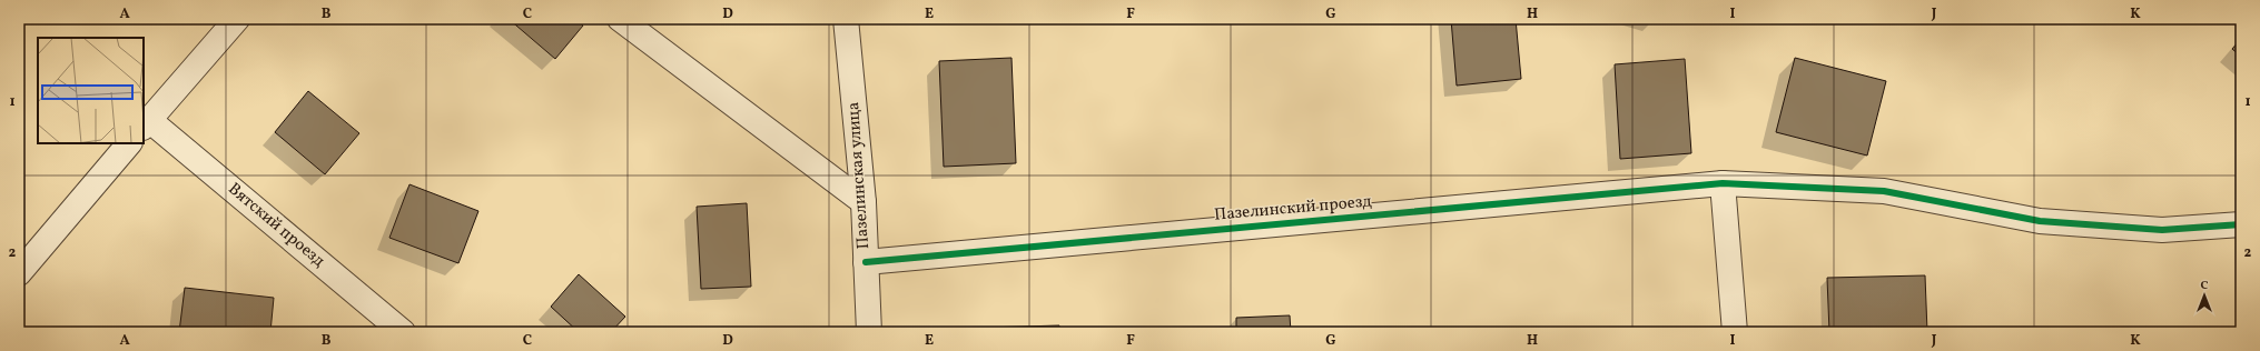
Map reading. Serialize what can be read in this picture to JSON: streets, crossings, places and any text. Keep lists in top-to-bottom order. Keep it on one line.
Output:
{"streets":{"street":["Пазелинская улица","Пазелинский проезд","Вятский проезд"]},"crossings":[["Пазелинская улица","Пазелинский проезд"]],"north":"top","grid":{"columns":["A","B","C","D","E","F","G","H","I","J","K"],"rows":["1","2"]}}
